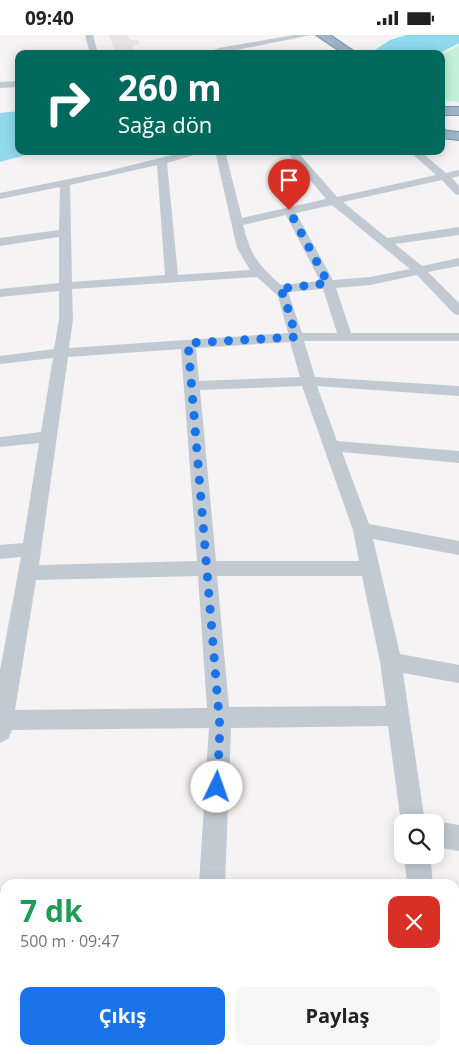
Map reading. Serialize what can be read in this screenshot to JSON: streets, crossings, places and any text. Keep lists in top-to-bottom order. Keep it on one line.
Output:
{"page":{"status":"09:40","turn":["260 m","Sağa dön"],"heading":["7 dk","500 m · 09:47"],"buttons":["Çıkış","Paylaş"]}}
